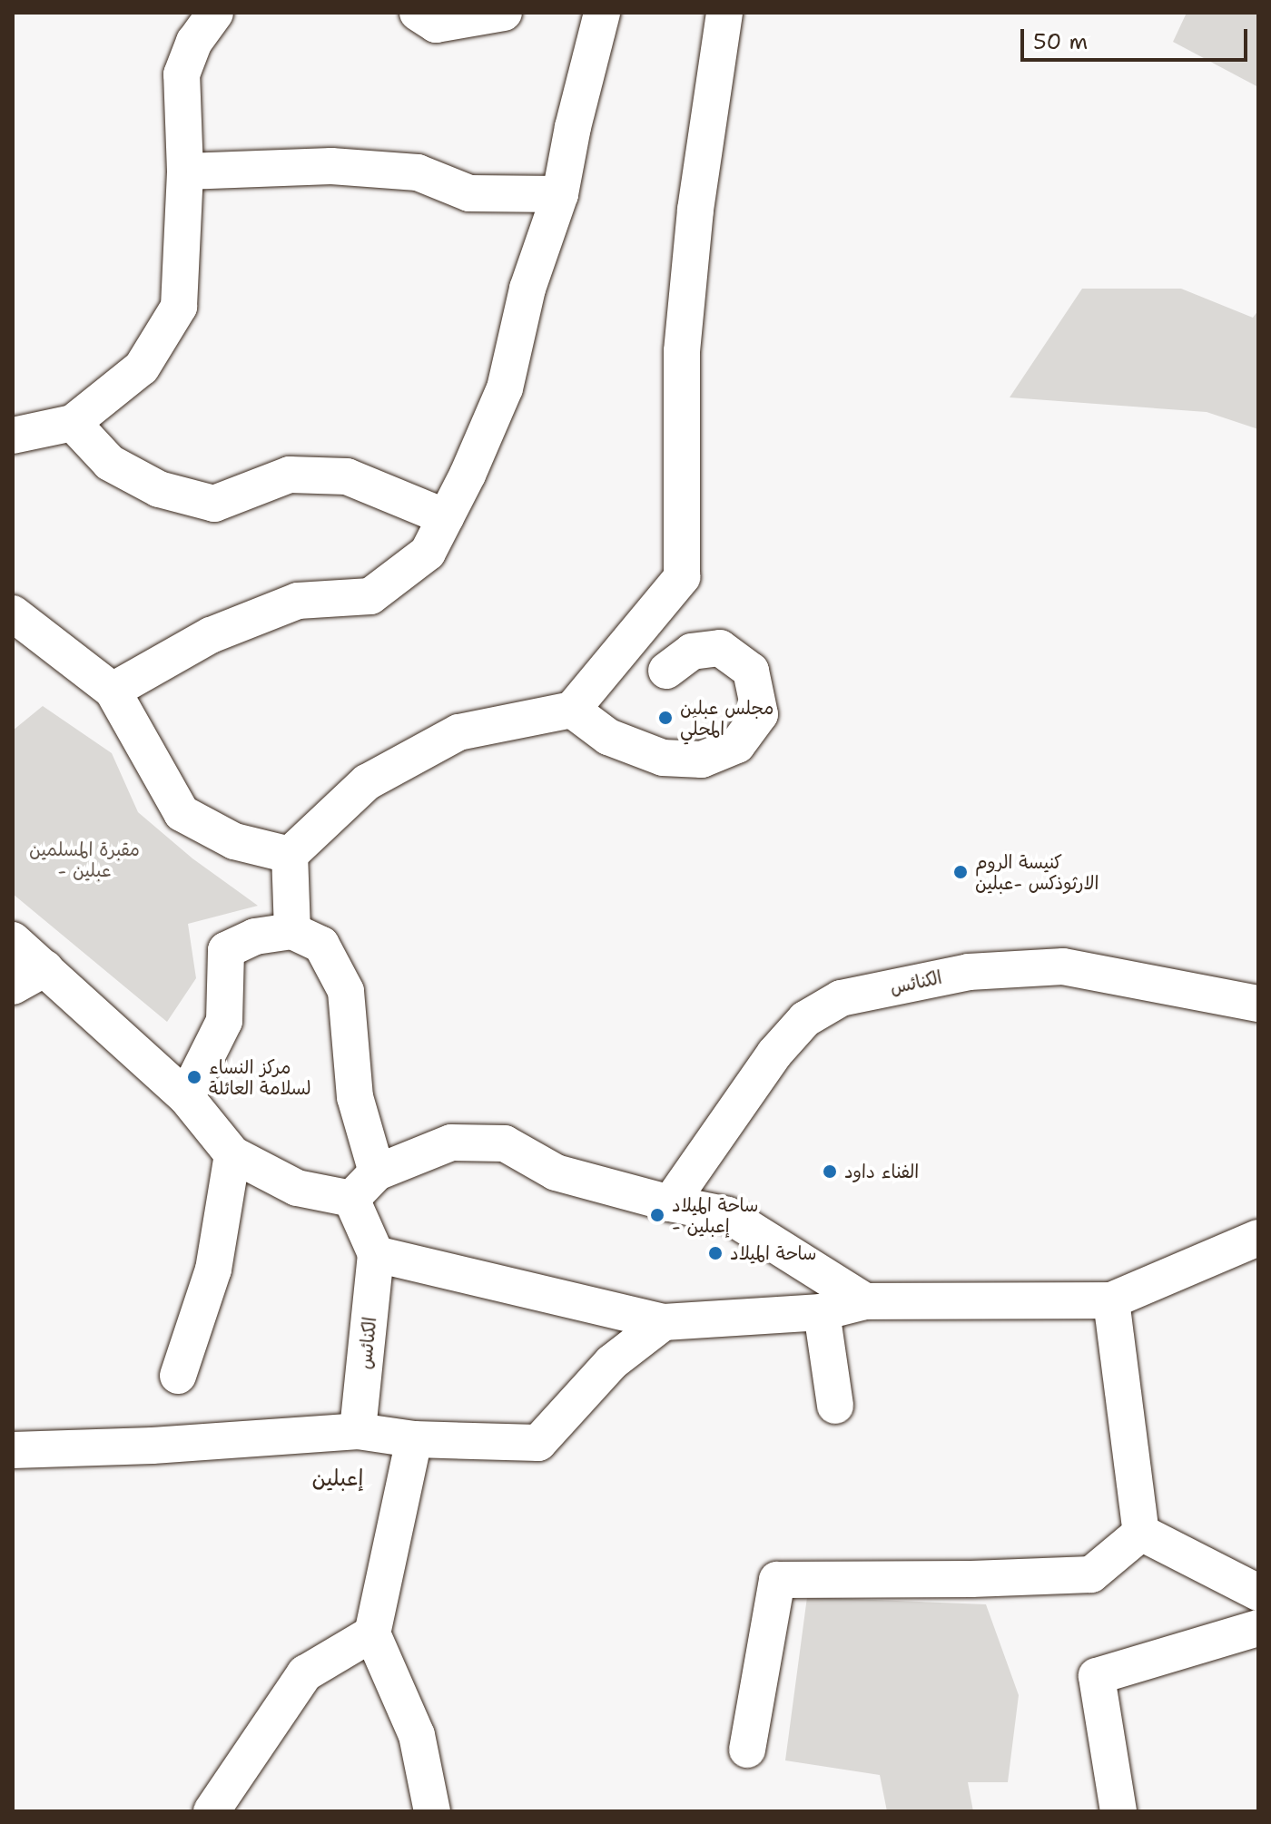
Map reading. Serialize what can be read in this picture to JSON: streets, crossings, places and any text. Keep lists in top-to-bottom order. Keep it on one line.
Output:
{"streets":{"street":["الكنائس"]},"districts":["إعبلين"],"parks":["مقبرة المسلمين - عبلين"],"places":["مجلس عبلين المحلي","كنيسة الروم الارثوذكس -عبلين","مركز النساء لسلامة العائلة","الفناء داود","ساحة الميلاد - إعبلين","ساحة الميلاد"],"scale_bar":"50 m"}
